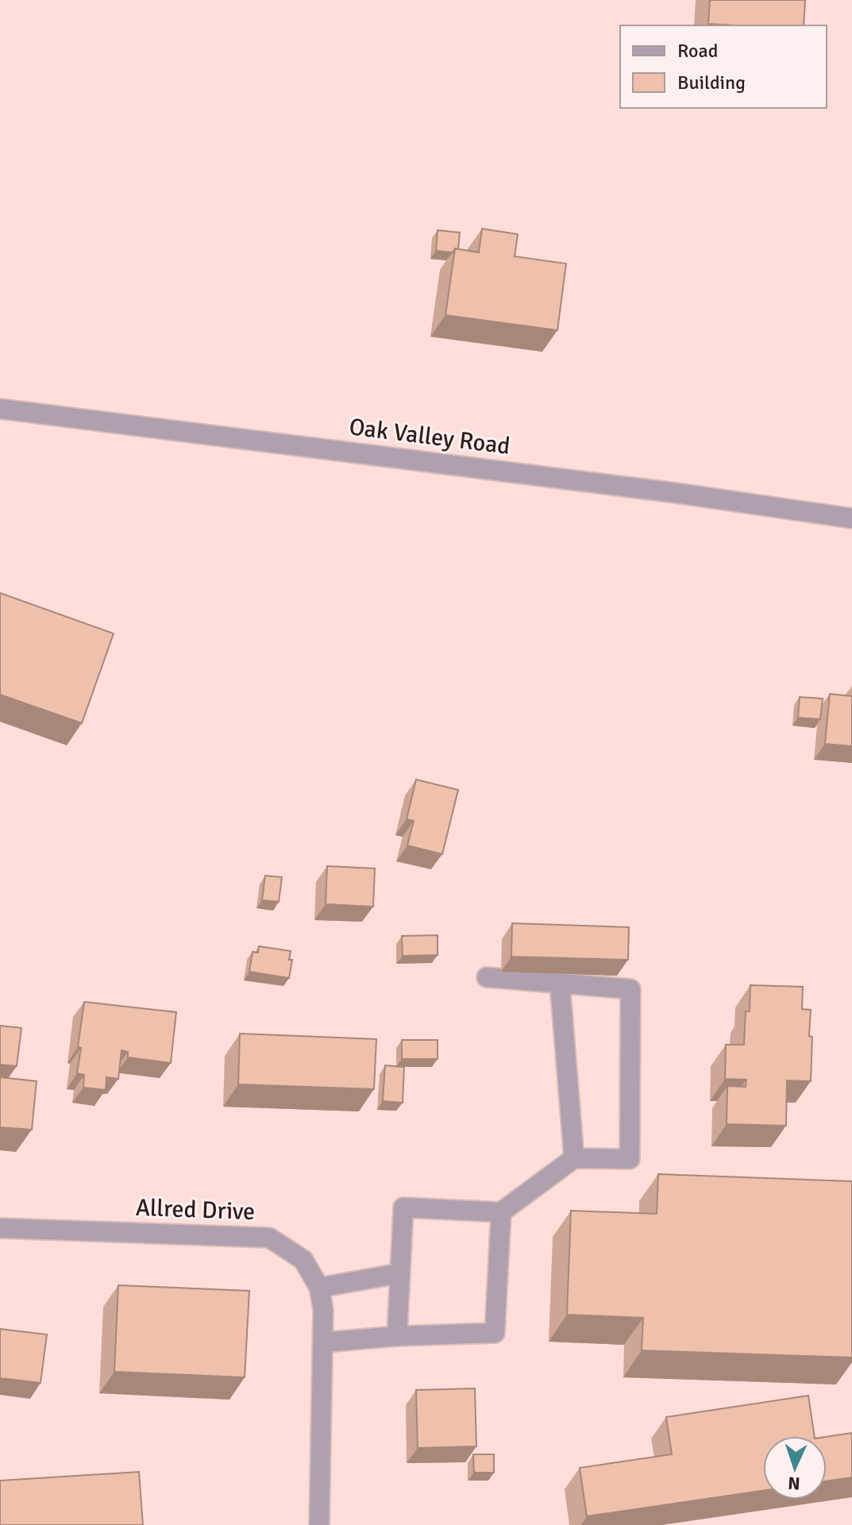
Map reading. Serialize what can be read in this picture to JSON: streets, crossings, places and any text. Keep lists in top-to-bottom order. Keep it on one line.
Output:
{"streets":{"street":["Oak Valley Road","Allred Drive"]},"legend":["Road","Building"],"north":"bottom"}
